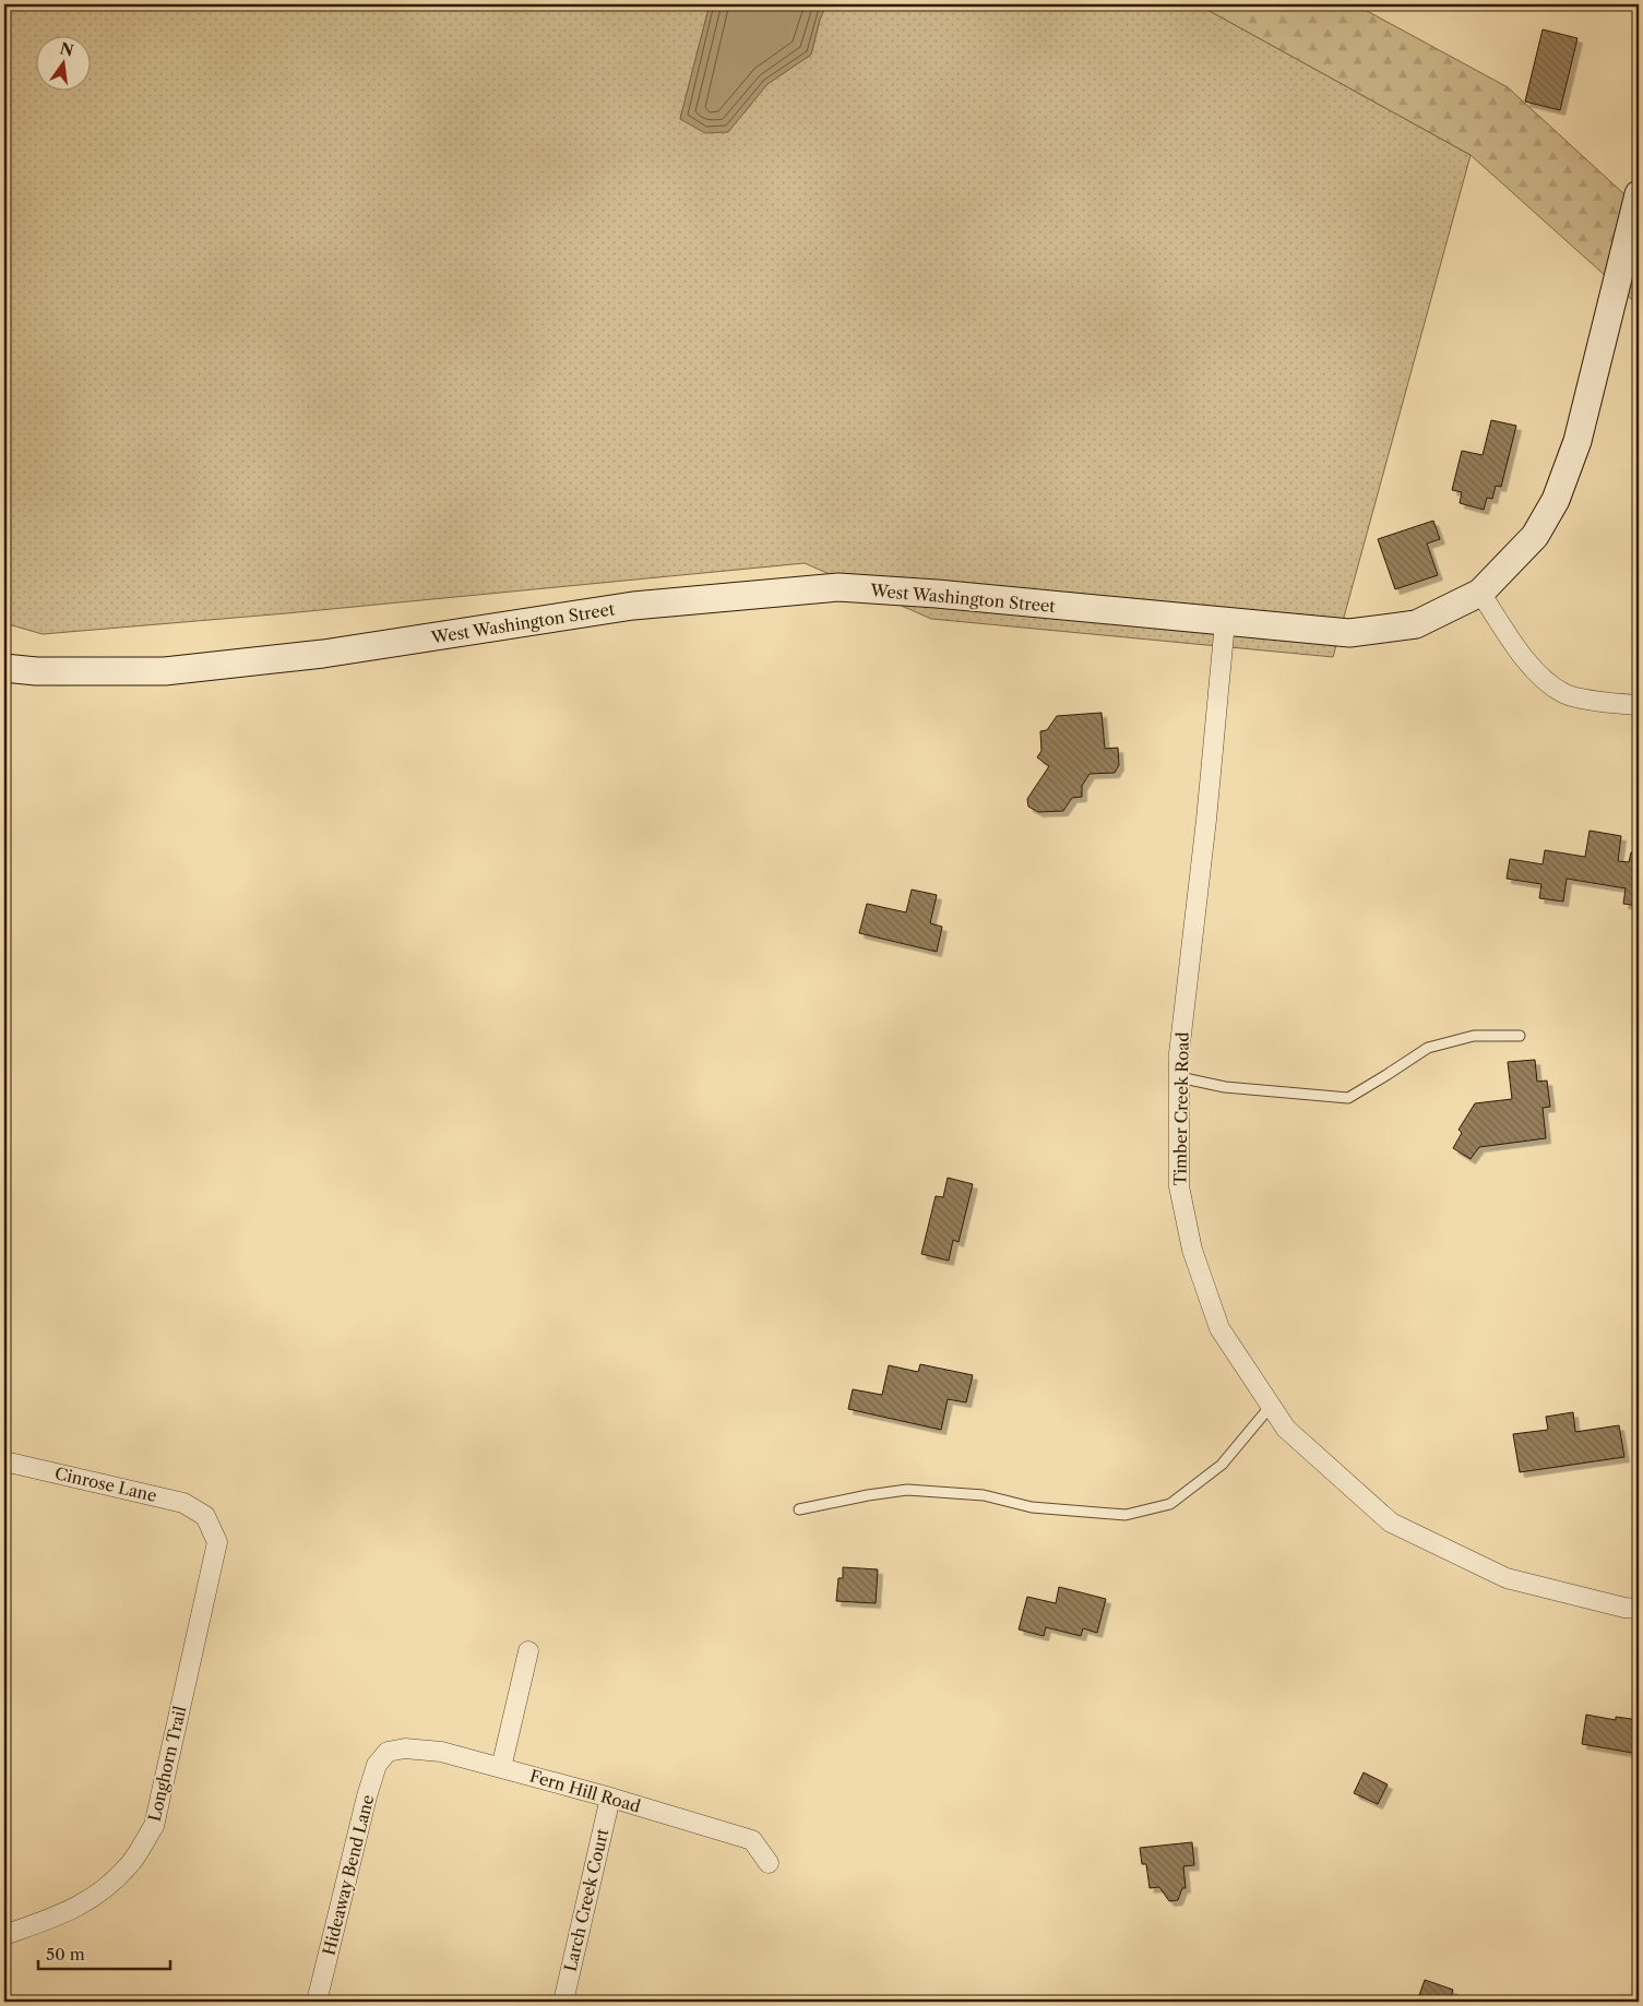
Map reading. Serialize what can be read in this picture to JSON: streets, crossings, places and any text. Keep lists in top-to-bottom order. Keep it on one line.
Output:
{"streets":{"street":["West Washington Street","Timber Creek Road","Cinrose Lane","Longhorn Trail","Fern Hill Road","Hideaway Bend Lane","Larch Creek Court"]},"crossings":[["West Washington Street","Timber Creek Road"],["Cinrose Lane","Longhorn Trail"],["Fern Hill Road","Hideaway Bend Lane"],["Fern Hill Road","Larch Creek Court"]],"scale_bar":"50 m","north":"top"}
